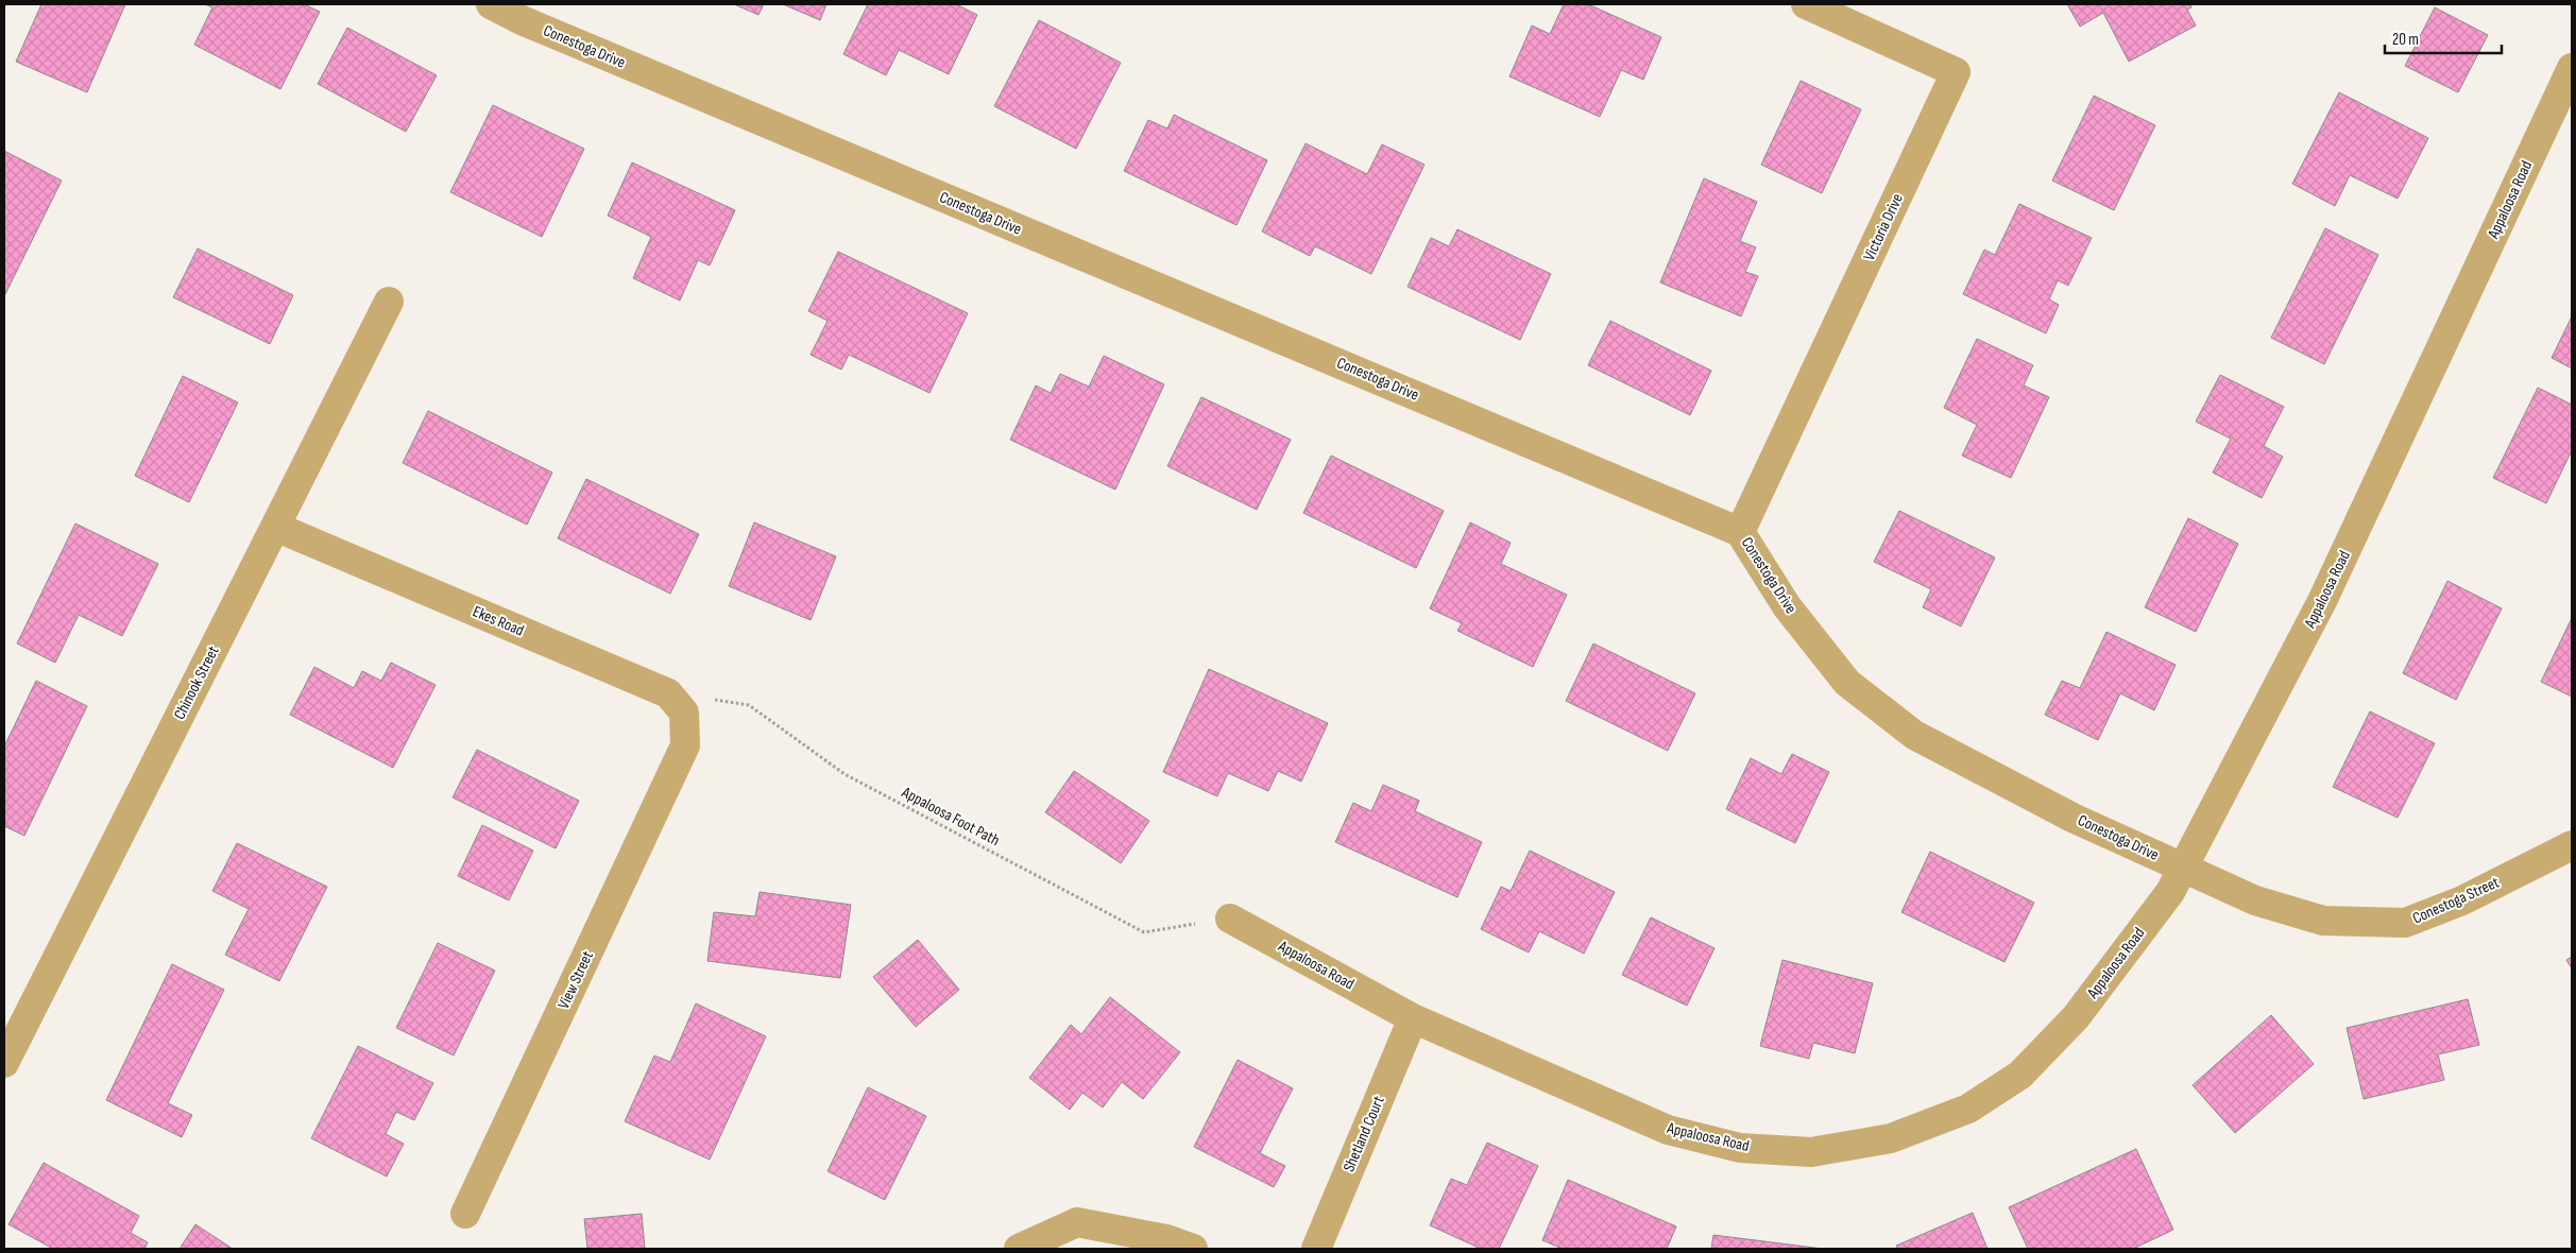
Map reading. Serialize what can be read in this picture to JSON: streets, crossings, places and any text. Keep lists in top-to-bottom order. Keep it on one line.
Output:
{"streets":{"street":["Conestoga Drive","Appaloosa Road","Victoria Drive","Ekes Road","Chinook Street","Conestoga Street","View Street","Shetland Court"],"path":["Appaloosa Foot Path"]},"crossings":[["Conestoga Drive","Appaloosa Road"],["Conestoga Drive","Victoria Drive"],["Conestoga Drive","Conestoga Street"],["Appaloosa Road","Appaloosa Foot Path"],["Appaloosa Road","Conestoga Street"],["Appaloosa Road","Shetland Court"],["Ekes Road","Chinook Street"],["Ekes Road","Appaloosa Foot Path"],["Ekes Road","View Street"]],"scale_bar":"20 m"}
